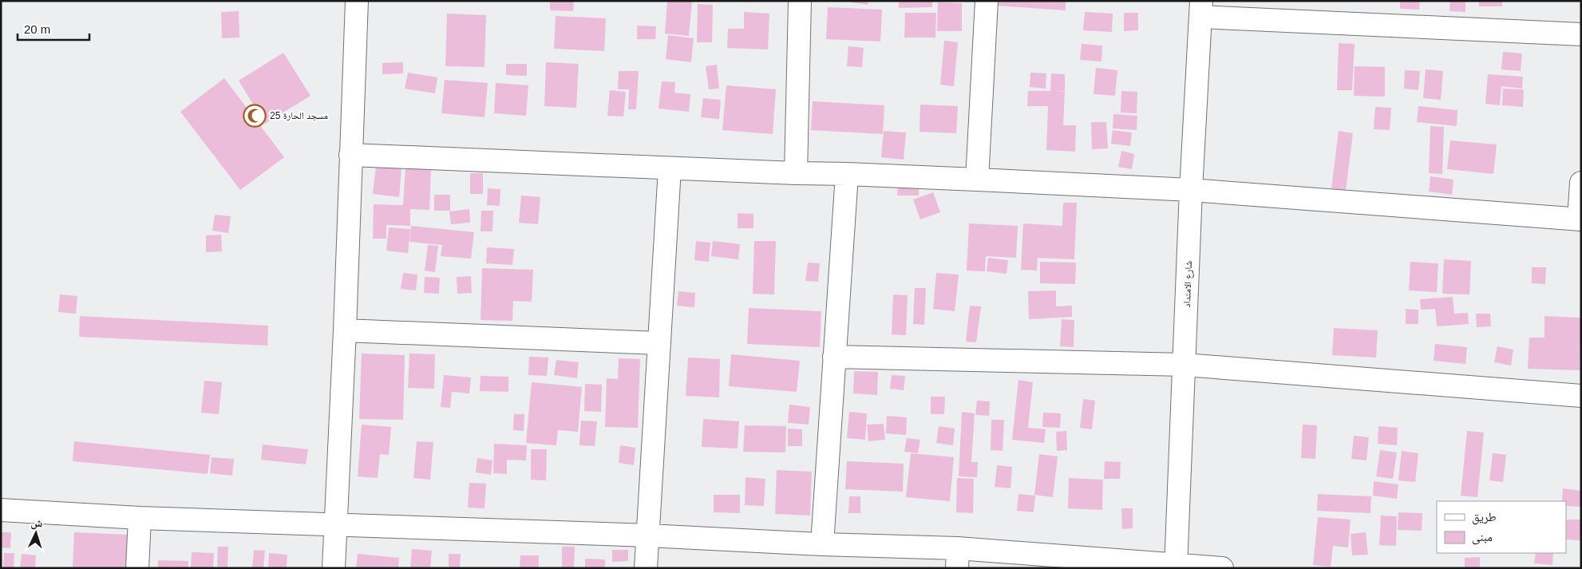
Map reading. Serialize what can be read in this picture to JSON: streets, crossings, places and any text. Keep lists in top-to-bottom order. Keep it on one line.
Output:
{"streets":{"street":["شارع الامتداد"]},"places":{"mosque":["مسجد الحارة 25"]},"legend":["طريق","مبنى"],"scale_bar":"20 m","north":"top"}
